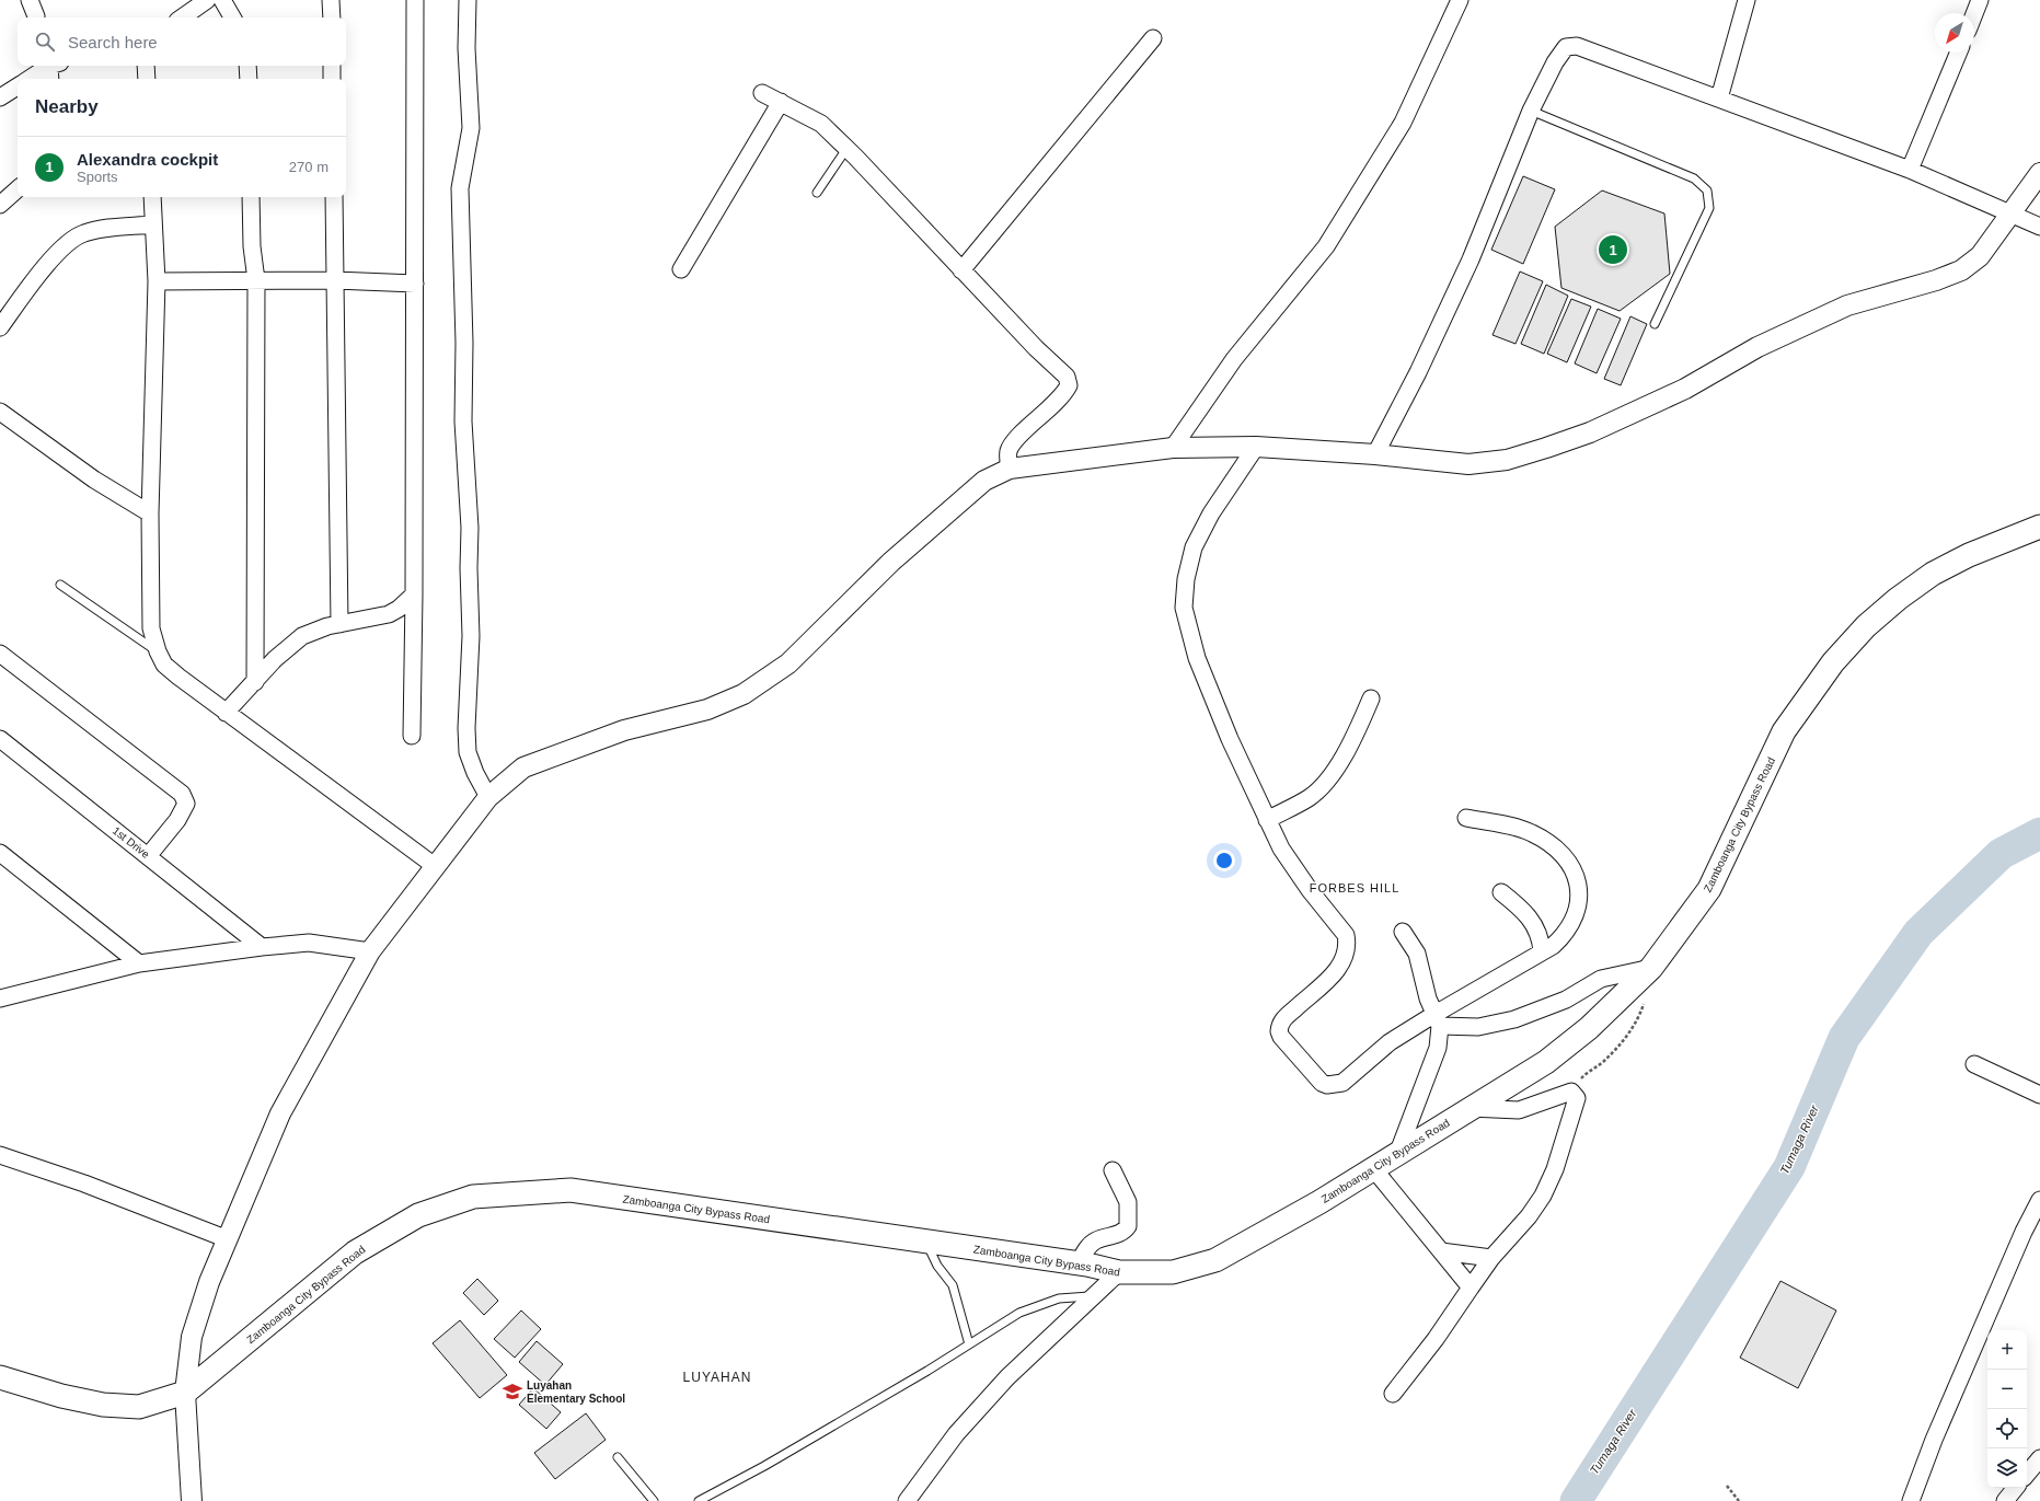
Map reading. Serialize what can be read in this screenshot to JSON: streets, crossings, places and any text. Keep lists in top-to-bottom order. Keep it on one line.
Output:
{"streets":{"main road":["Zamboanga City Bypass Road"],"street":["1st Drive"]},"districts":["FORBES HILL","LUYAHAN"],"water":["Tumaga River"],"places":{"school or university":["Luyahan Elementary School"]},"north":"bottom left","page":{"search":"Search here","heading":"Nearby","list":[{"mark":"1","name":"Alexandra cockpit","note":"Sports","value":"270 m"}],"pins":"1","map_buttons":["+","−"]}}
